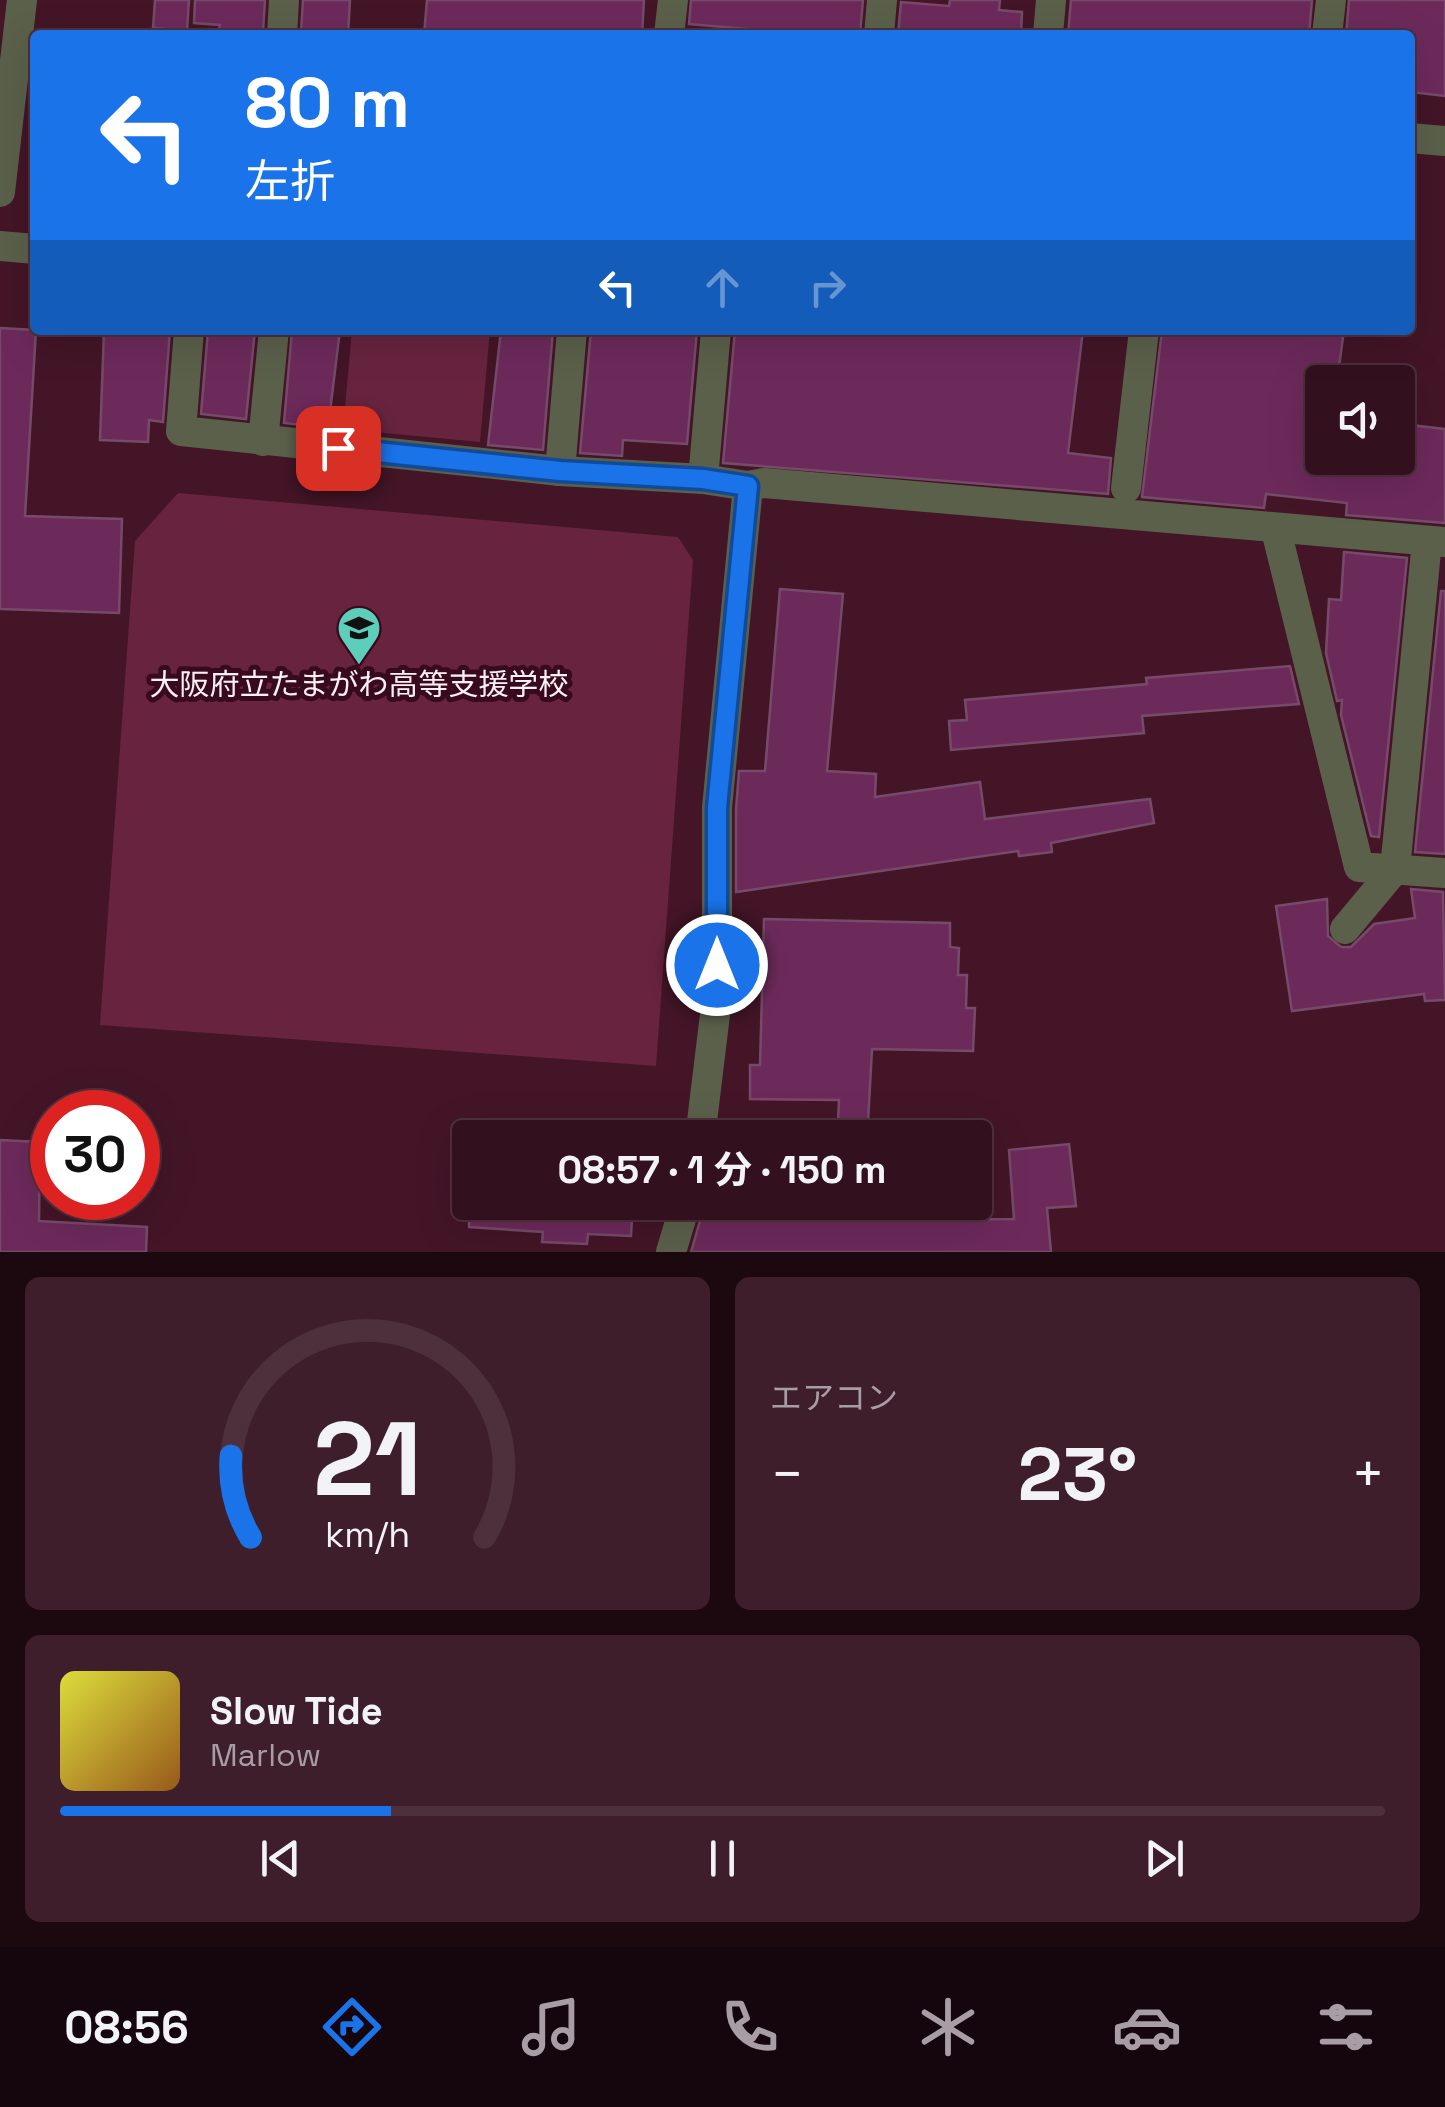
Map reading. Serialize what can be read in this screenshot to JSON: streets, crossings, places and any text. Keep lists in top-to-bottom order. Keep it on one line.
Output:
{"places":{"school or university":["大阪府立たまがわ高等支援学校"]},"page":{"turn":["80 m","左折"],"limit":"30","trip":"08:57 · 1 分 · 150 m","tile":"エアコン","heat":["−","23°","+"],"song":["Slow Tide","Marlow"],"tabs":"08:56","gauge":["21","km/h"]}}
